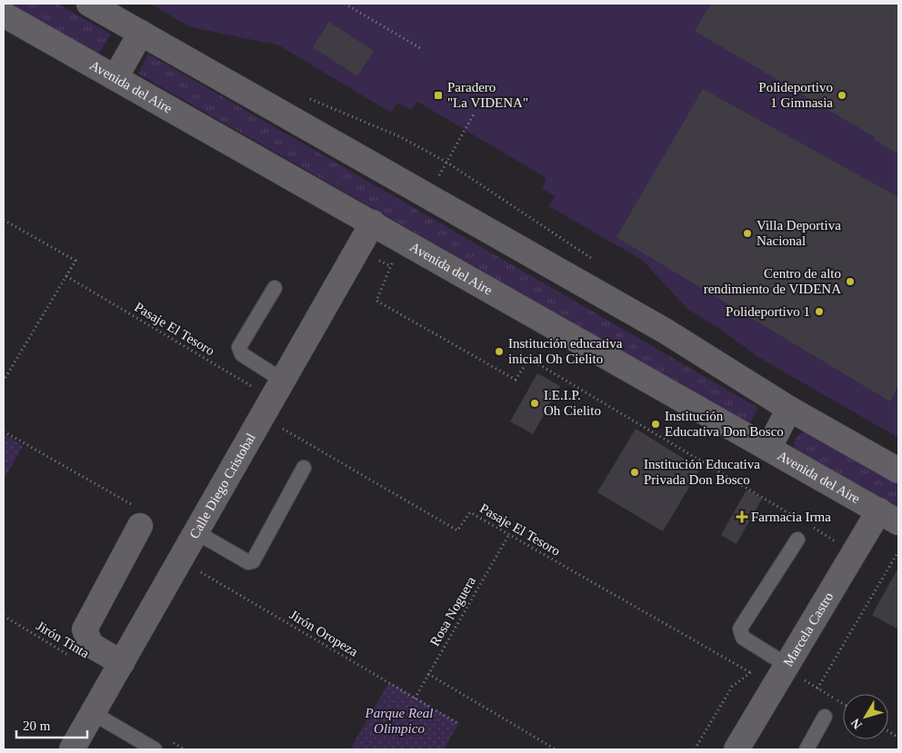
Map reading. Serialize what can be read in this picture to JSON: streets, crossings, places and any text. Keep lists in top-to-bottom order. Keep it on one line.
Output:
{"streets":{"main road":["Avenida del Aire","Calle Diego Cristobal","Marcela Castro"],"path":["Pasaje El Tesoro","Rosa Noguera","Jirón Oropeza","Jirón Tinta"]},"crossings":[["Avenida del Aire","Calle Diego Cristobal"],["Avenida del Aire","Marcela Castro"],["Pasaje El Tesoro","Calle Diego Cristobal"],["Pasaje El Tesoro","Rosa Noguera"],["Pasaje El Tesoro","Marcela Castro"],["Calle Diego Cristobal","Jirón Oropeza"],["Rosa Noguera","Jirón Oropeza"]],"parks":["Parque Real Olimpico"],"places":{"transit":["Paradero \"La VIDENA\""],"other":["Polideportivo 1 Gimnasia","Villa Deportiva Nacional","Centro de alto rendimiento de VIDENA","Polideportivo 1","Institución educativa inicial Oh Cielito","I.E.I.P. Oh Cielito","Institución Educativa Don Bosco","Institución Educativa Privada Don Bosco"],"health":["Farmacia Irma"]},"scale_bar":"20 m","north":"bottom left"}
